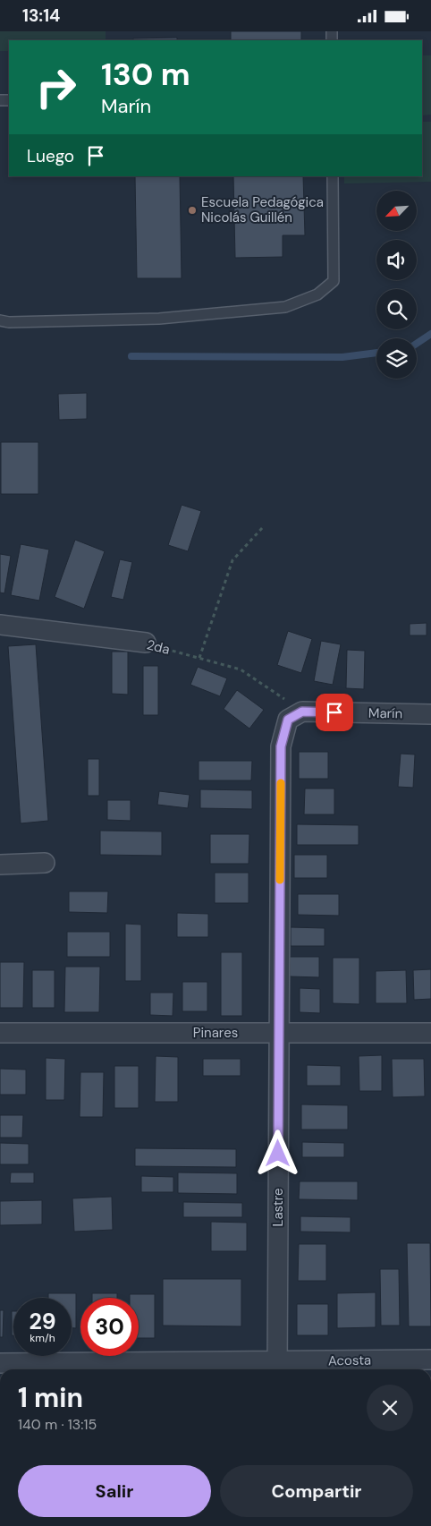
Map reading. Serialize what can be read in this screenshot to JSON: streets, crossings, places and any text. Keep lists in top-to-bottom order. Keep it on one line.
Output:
{"streets":{"street":["2da","Marín","Pinares","Lastre","Acosta"]},"crossings":[["2da","Marín"],["2da","Lastre"],["Marín","Lastre"],["Pinares","Lastre"],["Lastre","Acosta"]],"places":["Escuela Pedagógica Nicolás Guillén"],"north":"bottom left","page":{"status":"13:14","turn":["130 m","Marín"],"then":"Luego","speed":"29 km/h","limit":"30","heading":["1 min","140 m · 13:15"],"buttons":["Salir","Compartir"]}}
